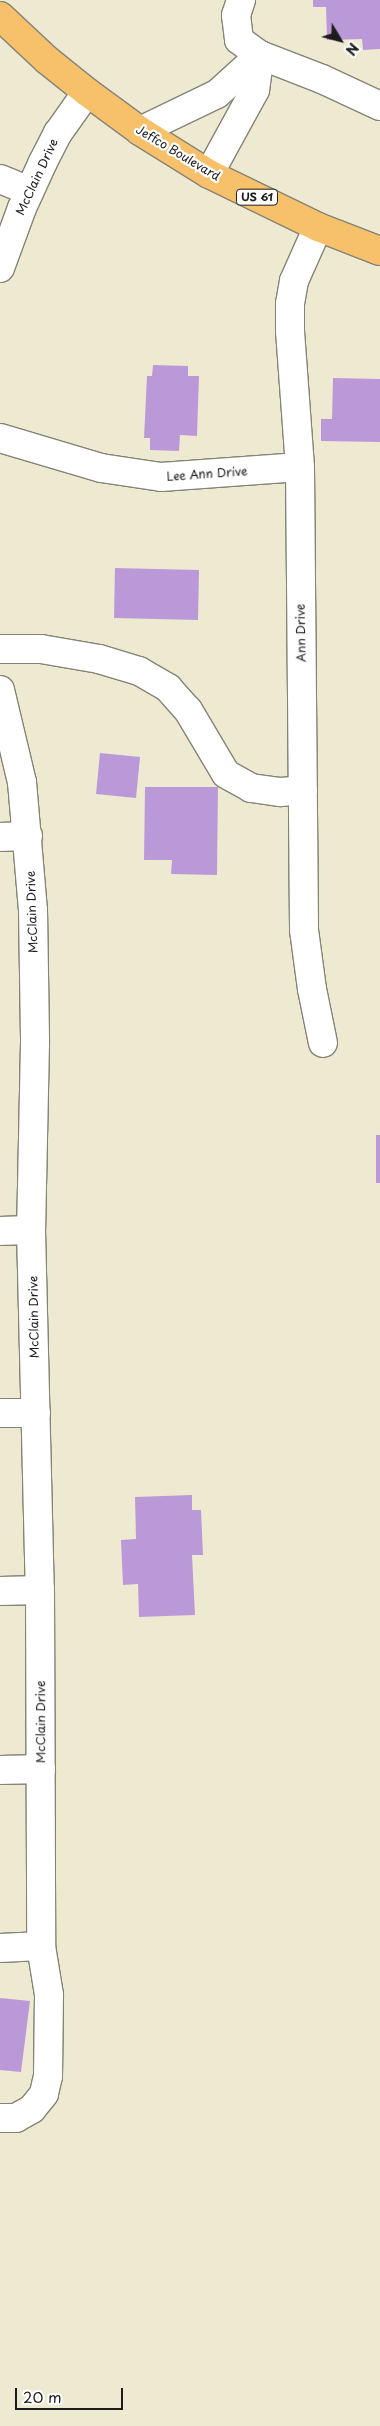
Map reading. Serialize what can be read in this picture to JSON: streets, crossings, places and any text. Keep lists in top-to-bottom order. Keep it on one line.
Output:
{"streets":{"main road":["Jeffco Boulevard","US 61"],"street":["McClain Drive","Lee Ann Drive","Ann Drive"]},"crossings":[["Jeffco Boulevard","McClain Drive"],["Jeffco Boulevard","Ann Drive"],["Lee Ann Drive","Ann Drive"]],"scale_bar":"20 m","north":"bottom right"}
